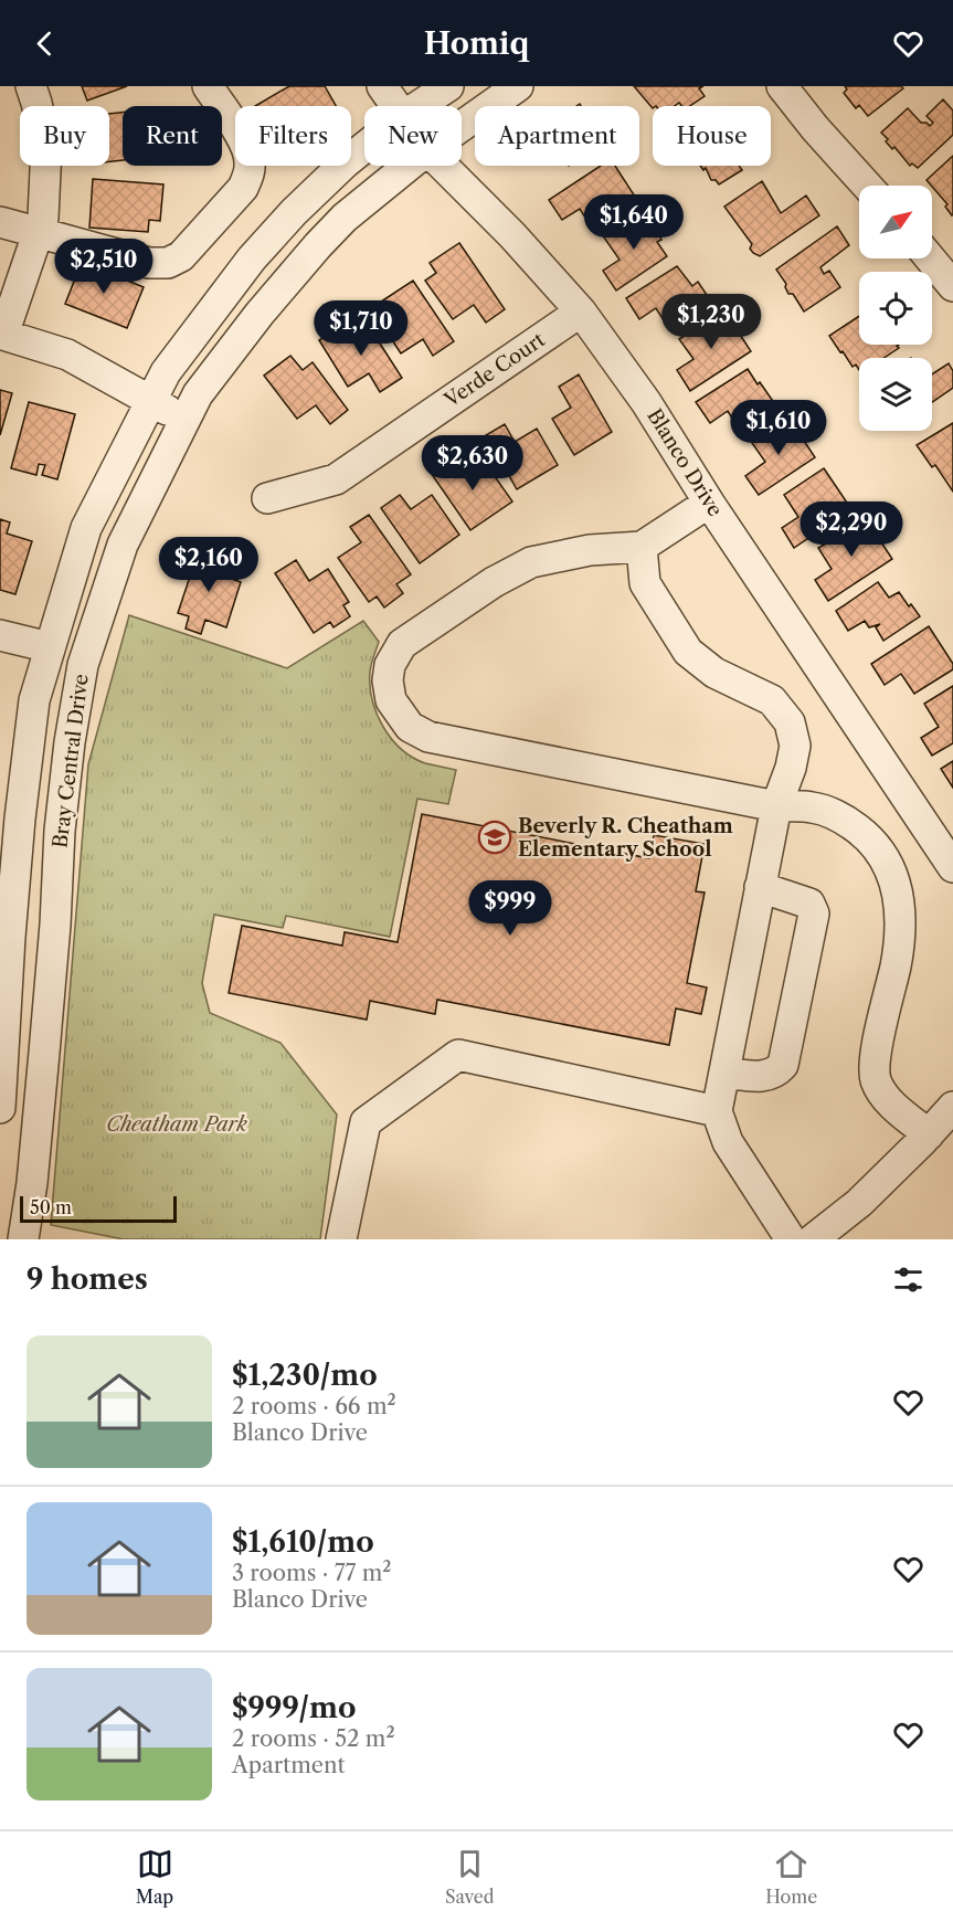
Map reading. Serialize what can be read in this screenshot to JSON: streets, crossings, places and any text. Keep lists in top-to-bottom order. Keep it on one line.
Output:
{"streets":{"street":["Verde Court","Blanco Drive","Bray Central Drive"]},"crossings":[["Verde Court","Blanco Drive"]],"parks":["Cheatham Park"],"places":{"school or university":["Beverly R. Cheatham Elementary School"]},"scale_bar":"50 m","north":"top right","page":{"header":"Homiq","chip":["Buy","Rent","Filters","New","Apartment","House"],"price":["$1,640","$2,510","$1,230","$1,710","$1,610","$2,630","$2,290","$2,160","$999"],"scale":"50 m","heading":"9 homes","list":[{"name":"$1,230/mo","note":"2 rooms · 66 m² · Blanco Drive"},{"name":"$1,610/mo","note":"3 rooms · 77 m² · Blanco Drive"},{"name":"$999/mo","note":"2 rooms · 52 m² · Apartment"}],"tabs":["Map","Saved","Home"]}}
